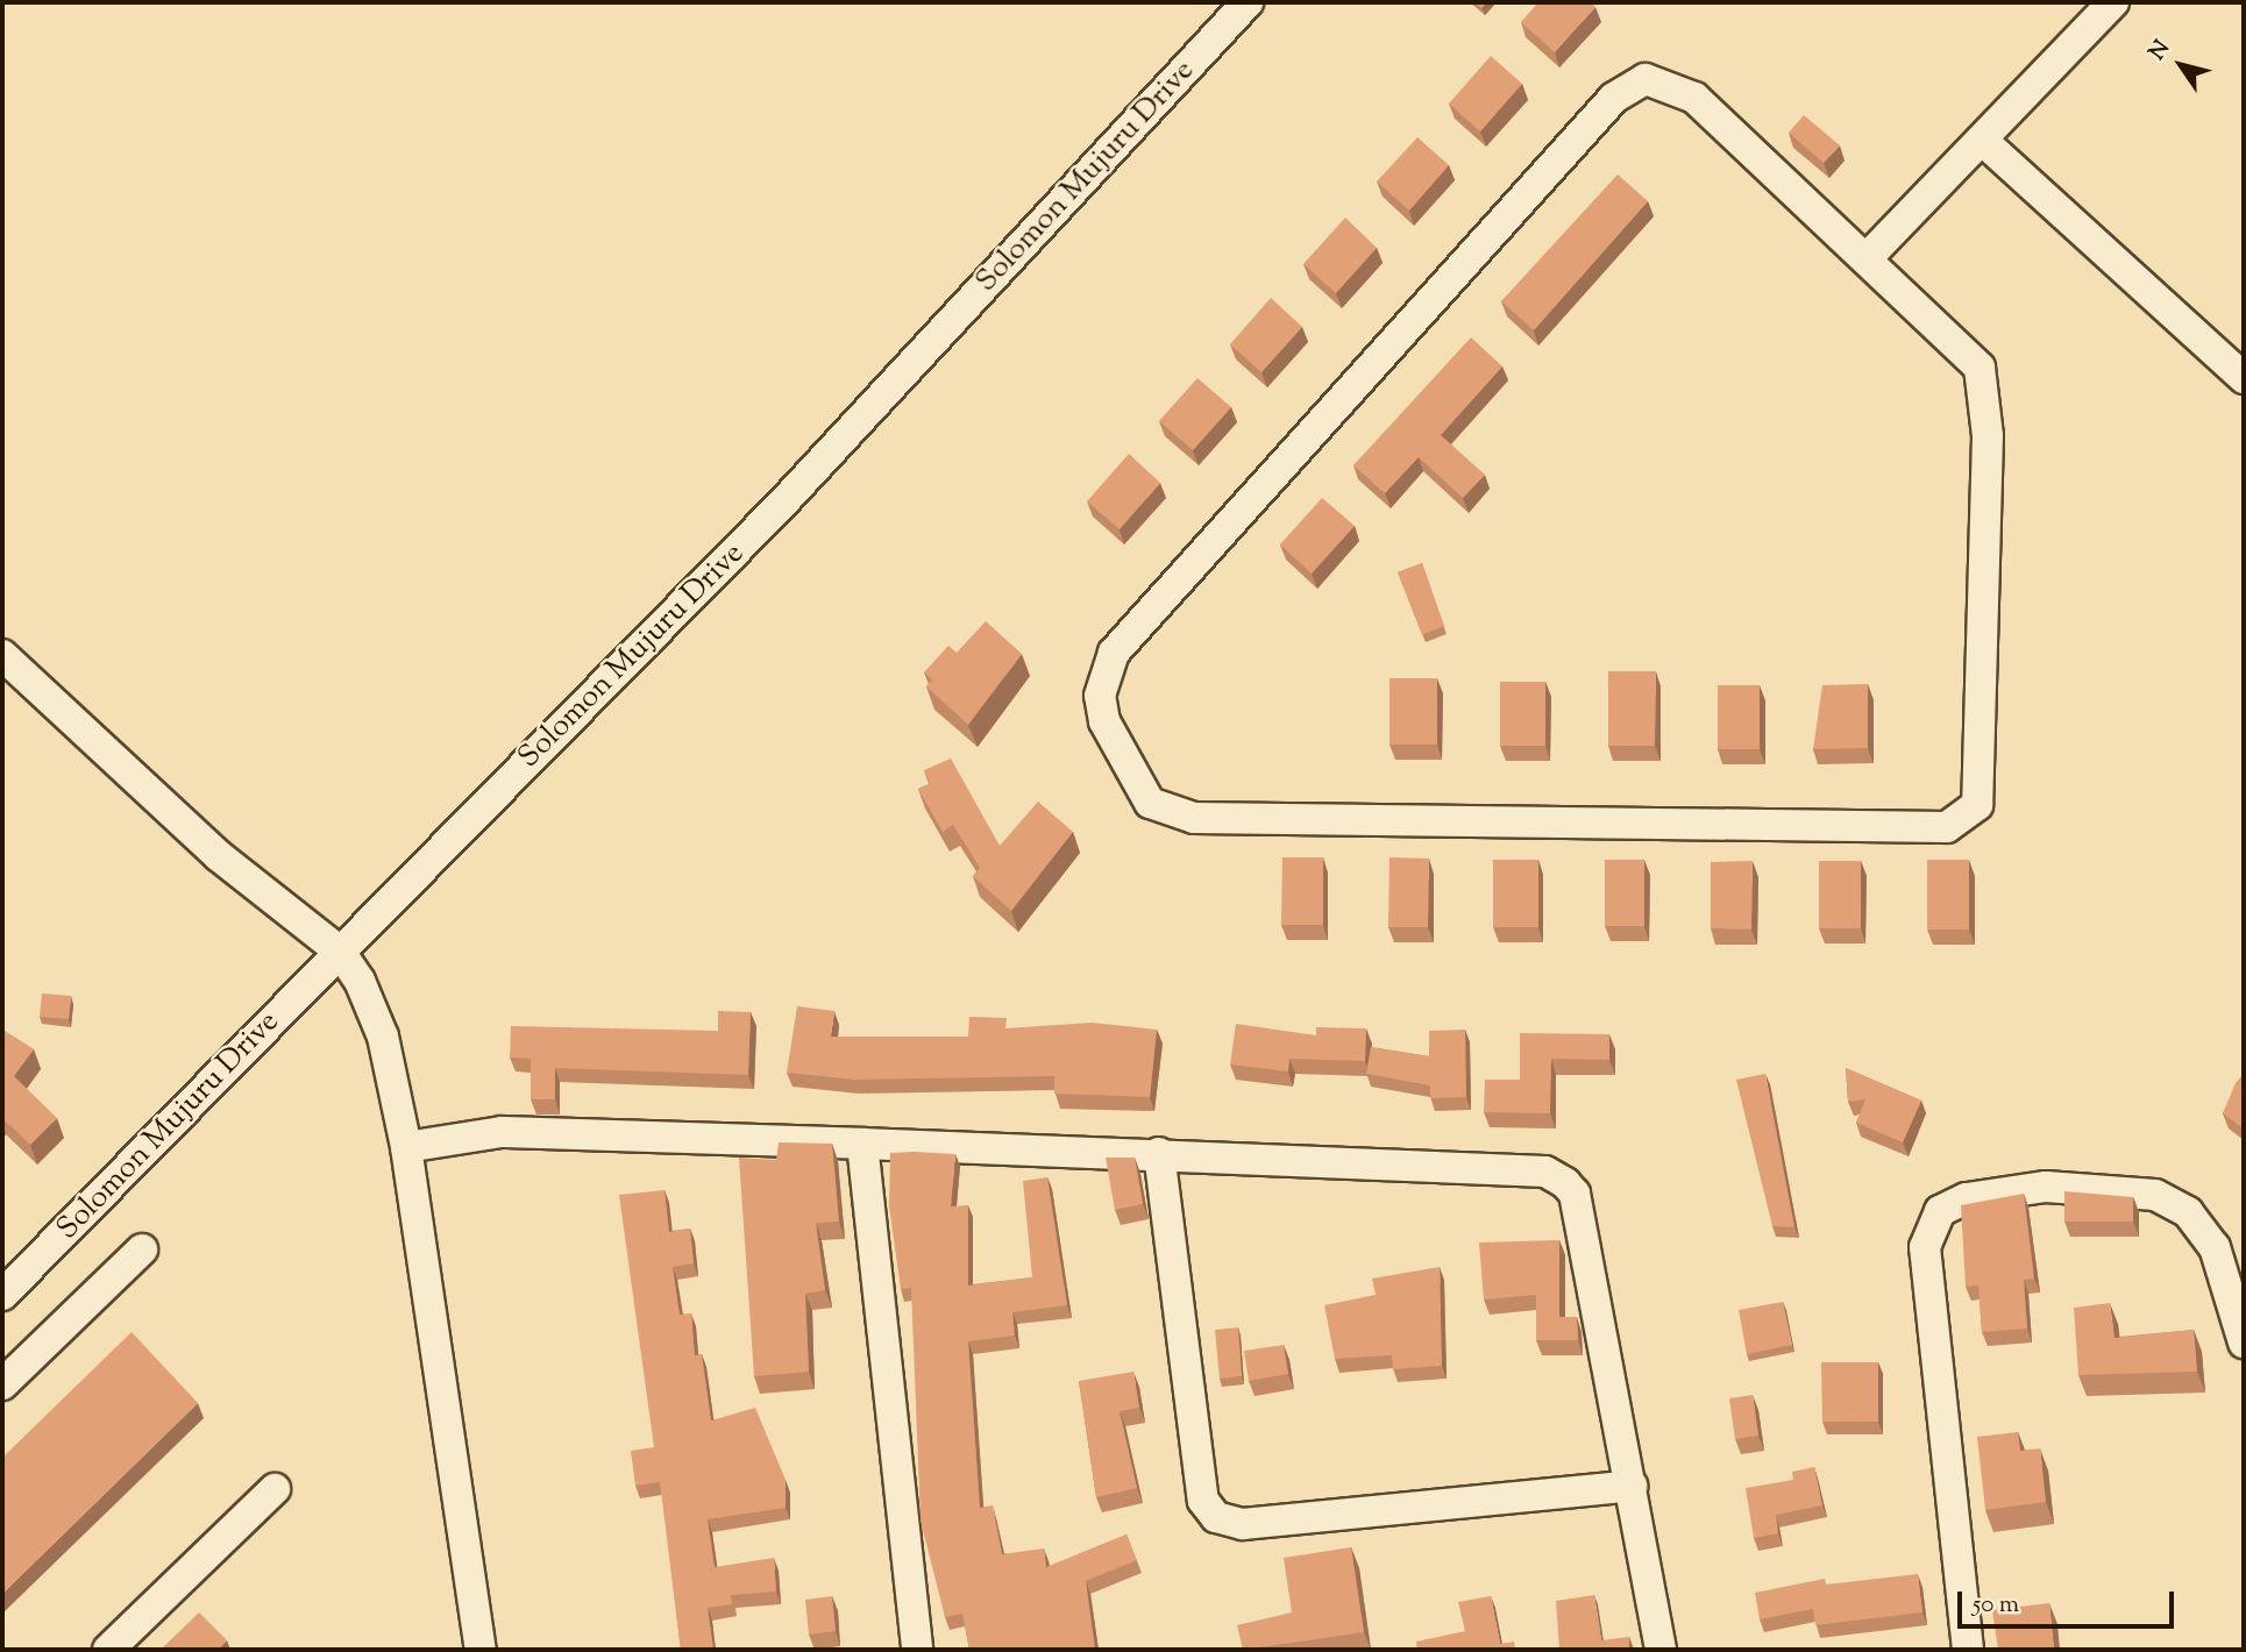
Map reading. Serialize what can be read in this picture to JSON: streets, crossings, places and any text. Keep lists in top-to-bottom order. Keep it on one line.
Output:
{"streets":{"street":["Solomon Mujuru Drive"]},"scale_bar":"50 m","north":"top left"}
